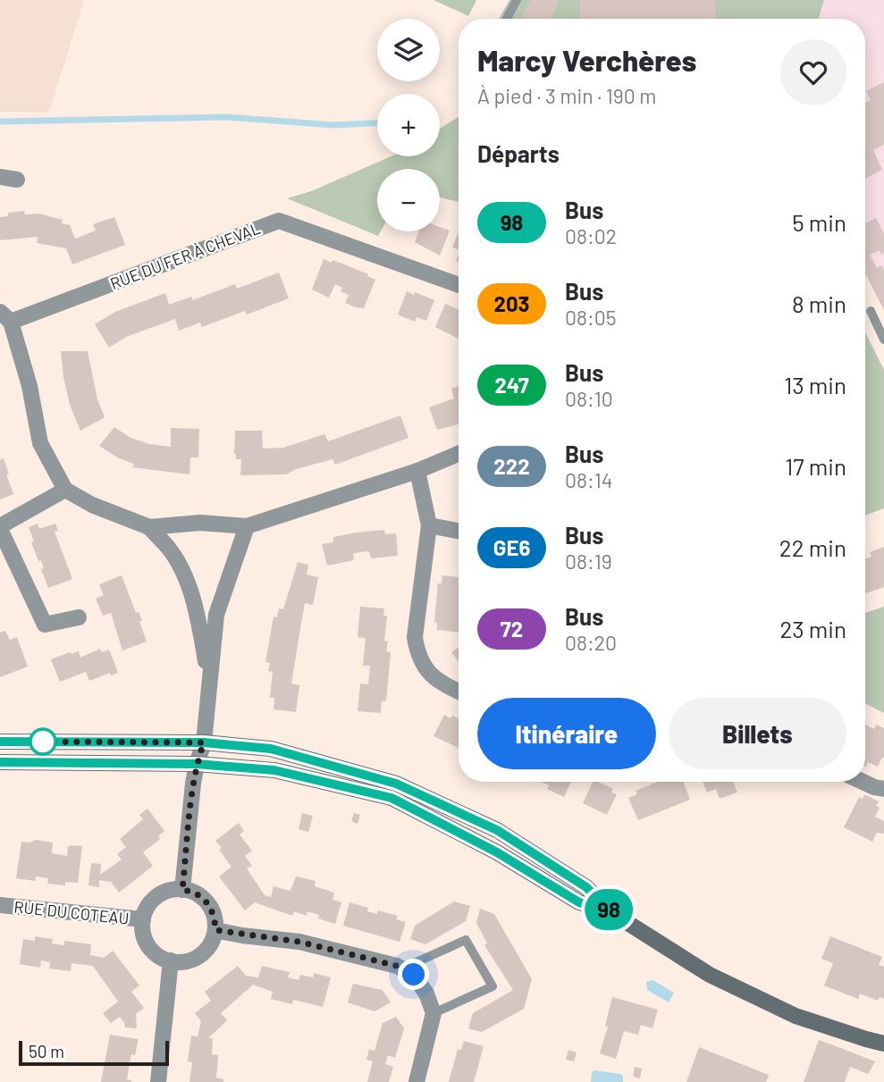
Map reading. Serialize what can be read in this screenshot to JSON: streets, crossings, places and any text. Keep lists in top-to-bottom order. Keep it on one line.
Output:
{"streets":{"street":["RUE DU FER À CHEVAL","RUE DU COTEAU"]},"lines":["bus line 98"],"scale_bar":"50 m","page":{"on_map":"98","map_buttons":["+","−"],"heading":[["Marcy Verchères","À pied · 3 min · 190 m"],"Départs"],"list":[{"mark":"98","name":"Bus","note":"08:02","value":"5 min"},{"mark":"203","name":"Bus","note":"08:05","value":"8 min"},{"mark":"247","name":"Bus","note":"08:10","value":"13 min"},{"mark":"222","name":"Bus","note":"08:14","value":"17 min"},{"mark":"GE6","name":"Bus","note":"08:19","value":"22 min"},{"mark":"72","name":"Bus","note":"08:20","value":"23 min"}],"buttons":["Itinéraire","Billets"],"scale":"50 m"}}
